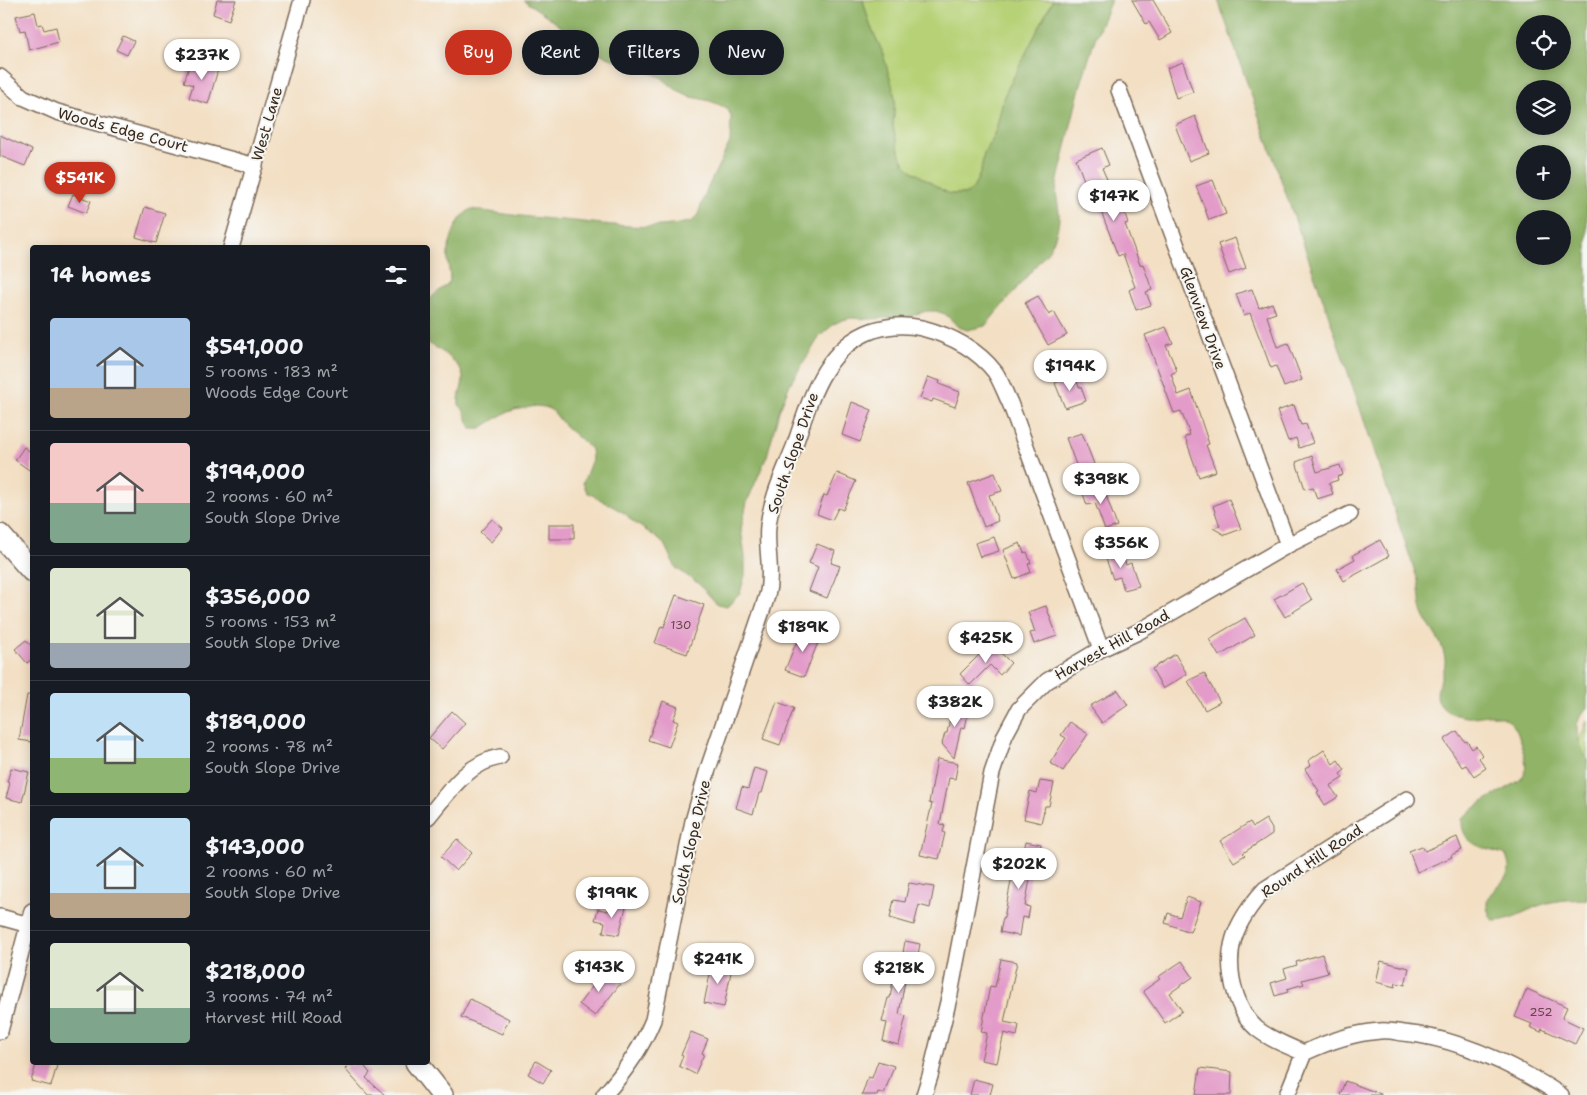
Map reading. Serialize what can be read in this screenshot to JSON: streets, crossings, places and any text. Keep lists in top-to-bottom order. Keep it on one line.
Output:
{"streets":{"street":["West Lane","Woods Edge Court","Glenview Drive","South Slope Drive","Harvest Hill Road","Round Hill Road"]},"crossings":[["West Lane","Woods Edge Court"],["Glenview Drive","Harvest Hill Road"],["South Slope Drive","Harvest Hill Road"]],"house_numbers":["130","252"],"page":{"map_buttons":["+","−"],"chip":["Buy","Rent","Filters","New"],"price":["$237K","$541K","$147K","$194K","$398K","$356K","$189K","$425K","$382K","$202K","$199K","$241K","$143K","$218K"],"heading":"14 homes","list":[{"name":"$541,000","note":"5 rooms · 183 m² · Woods Edge Court"},{"name":"$194,000","note":"2 rooms · 60 m² · South Slope Drive"},{"name":"$356,000","note":"5 rooms · 153 m² · South Slope Drive"},{"name":"$189,000","note":"2 rooms · 78 m² · South Slope Drive"},{"name":"$143,000","note":"2 rooms · 60 m² · South Slope Drive"},{"name":"$218,000","note":"3 rooms · 74 m² · Harvest Hill Road"}]}}
